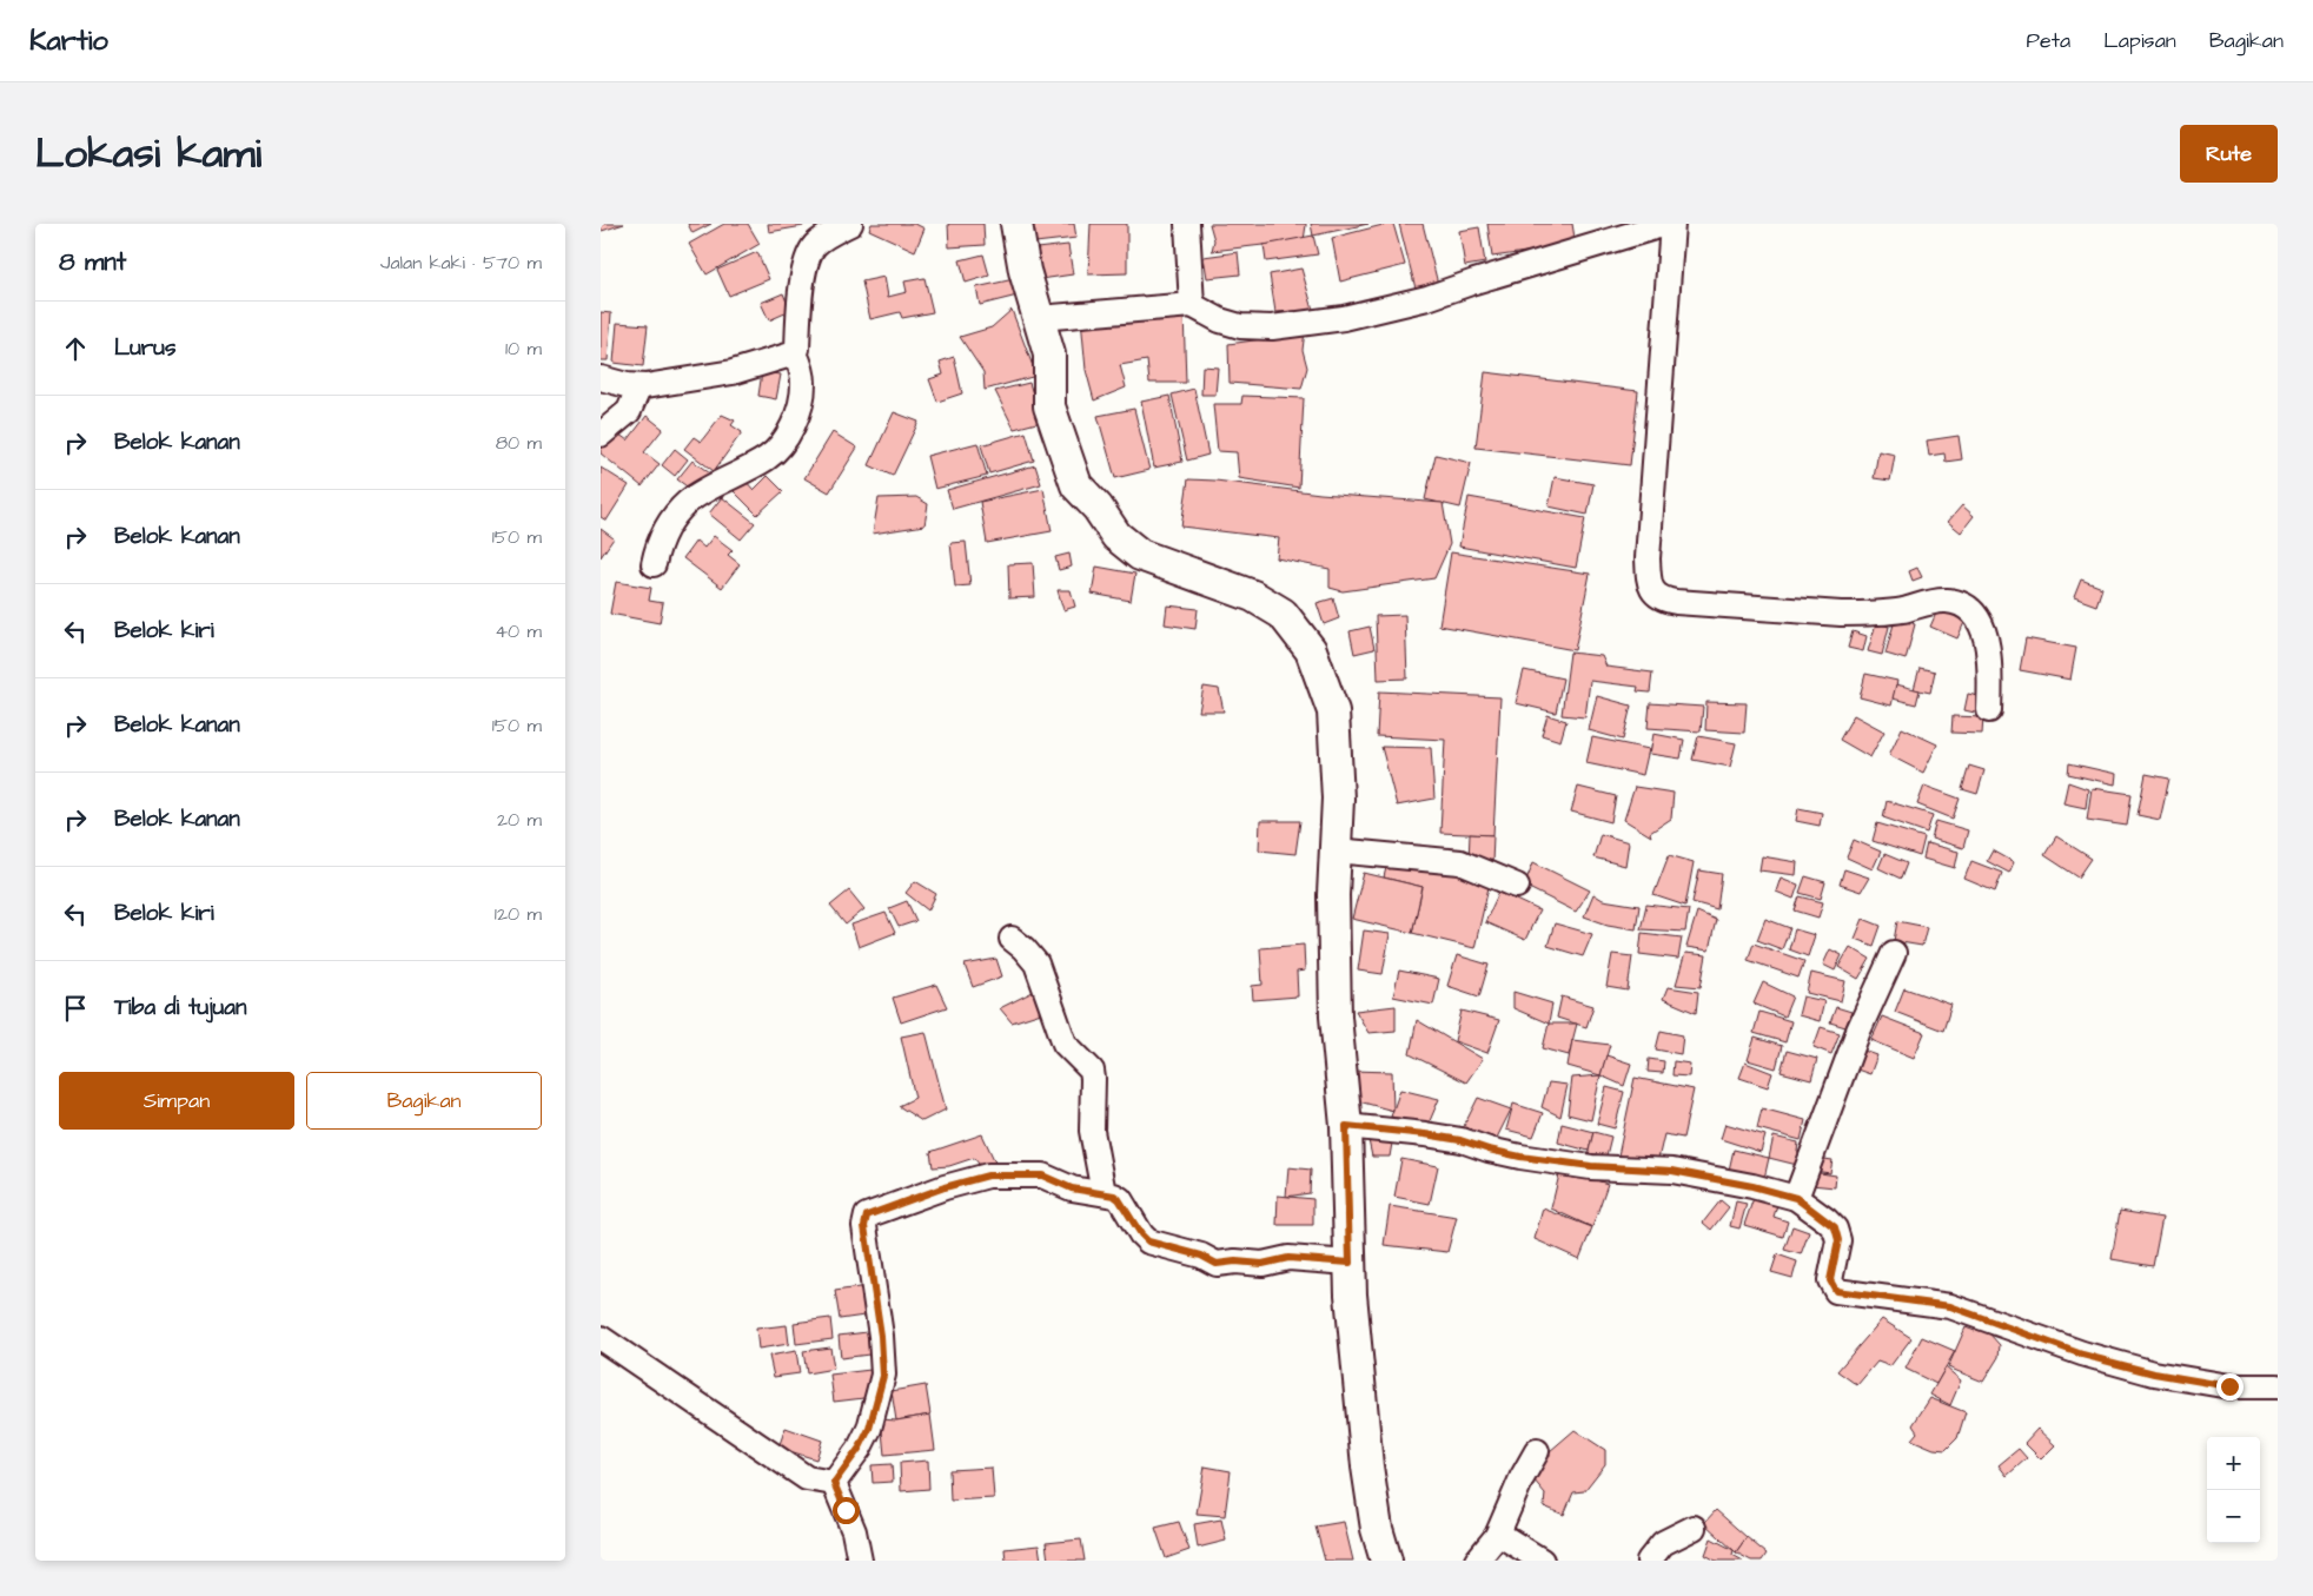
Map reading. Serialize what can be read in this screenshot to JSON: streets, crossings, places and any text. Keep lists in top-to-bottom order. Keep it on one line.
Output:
{"page":{"header":"Kartio","nav":["Peta","Lapisan","Bagikan"],"title":"Lokasi kami","buttons":["Rute",["Simpan","Bagikan"]],"heading":["8 mnt","Jalan kaki · 570 m"],"list":[["Lurus","10 m"],["Belok kanan","80 m"],["Belok kanan","150 m"],["Belok kiri","40 m"],["Belok kanan","150 m"],["Belok kanan","20 m"],["Belok kiri","120 m"],"Tiba di tujuan"],"map_buttons":["+","−"]}}
